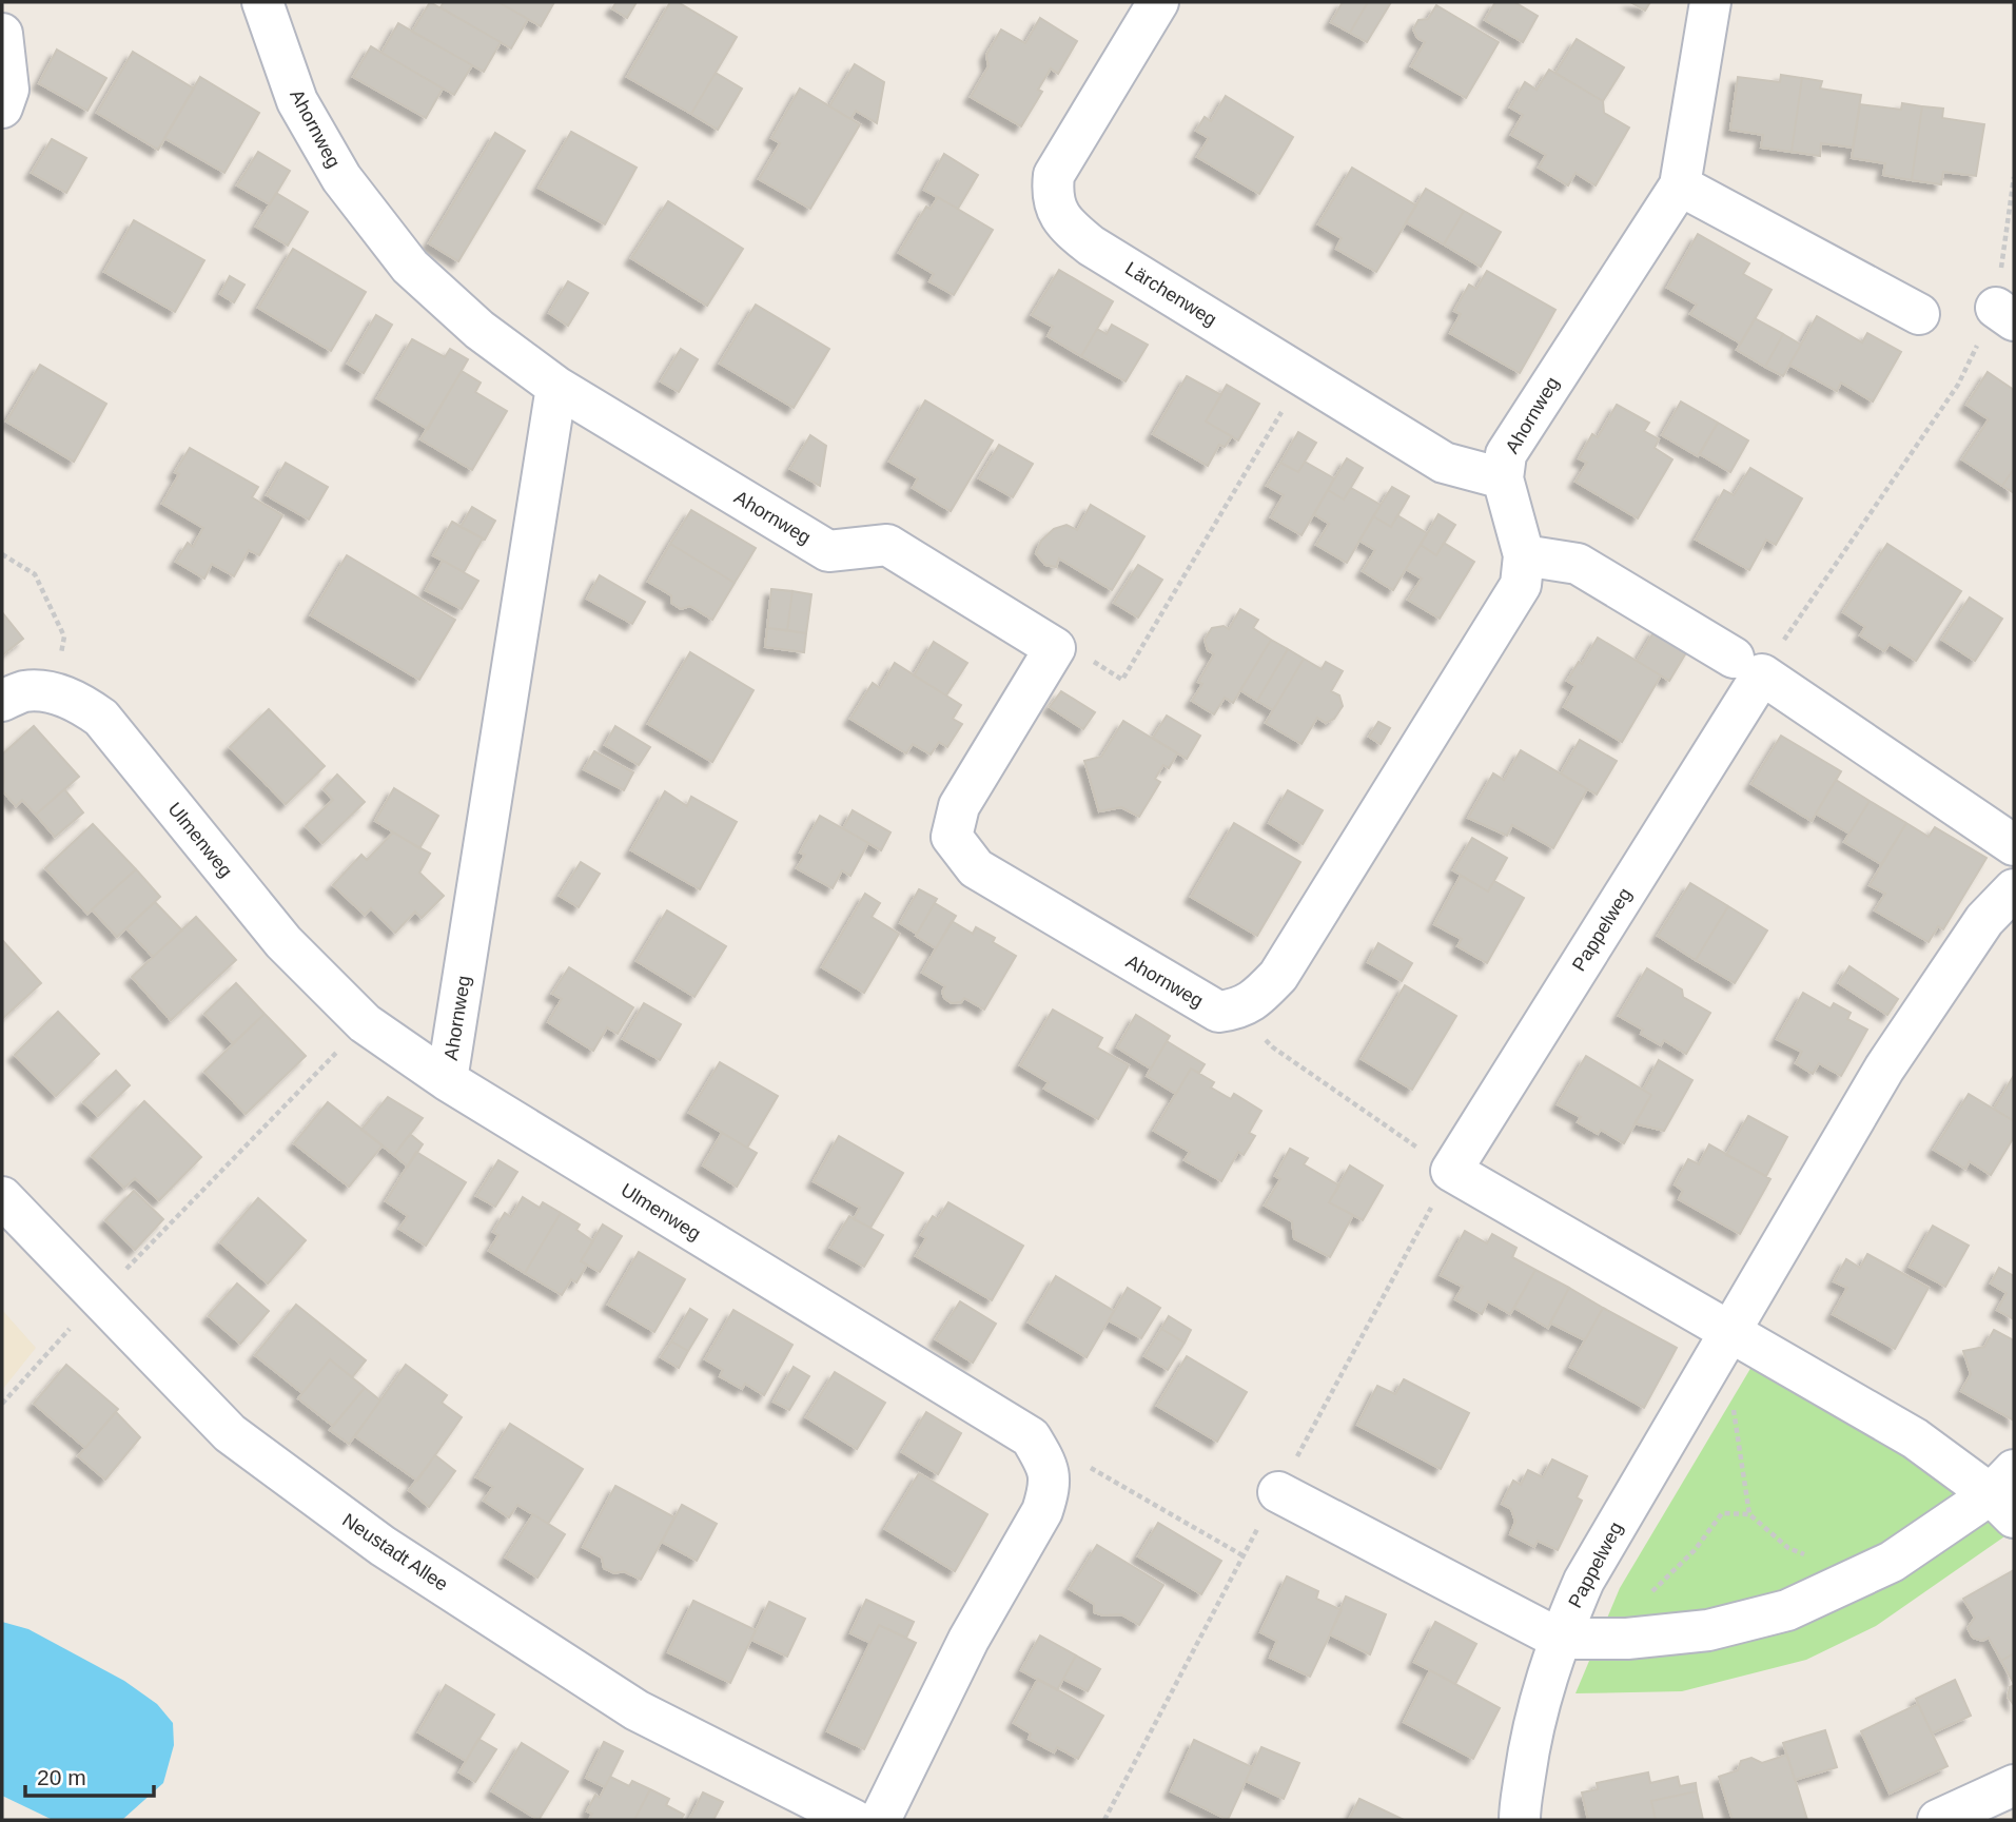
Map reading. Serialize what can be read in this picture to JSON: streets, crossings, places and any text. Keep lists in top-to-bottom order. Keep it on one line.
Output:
{"streets":{"street":["Ahornweg","Lärchenweg","Ulmenweg","Pappelweg","Neustadt Allee"]},"crossings":[["Ahornweg","Lärchenweg"],["Ahornweg","Ulmenweg"]],"scale_bar":"20 m"}
